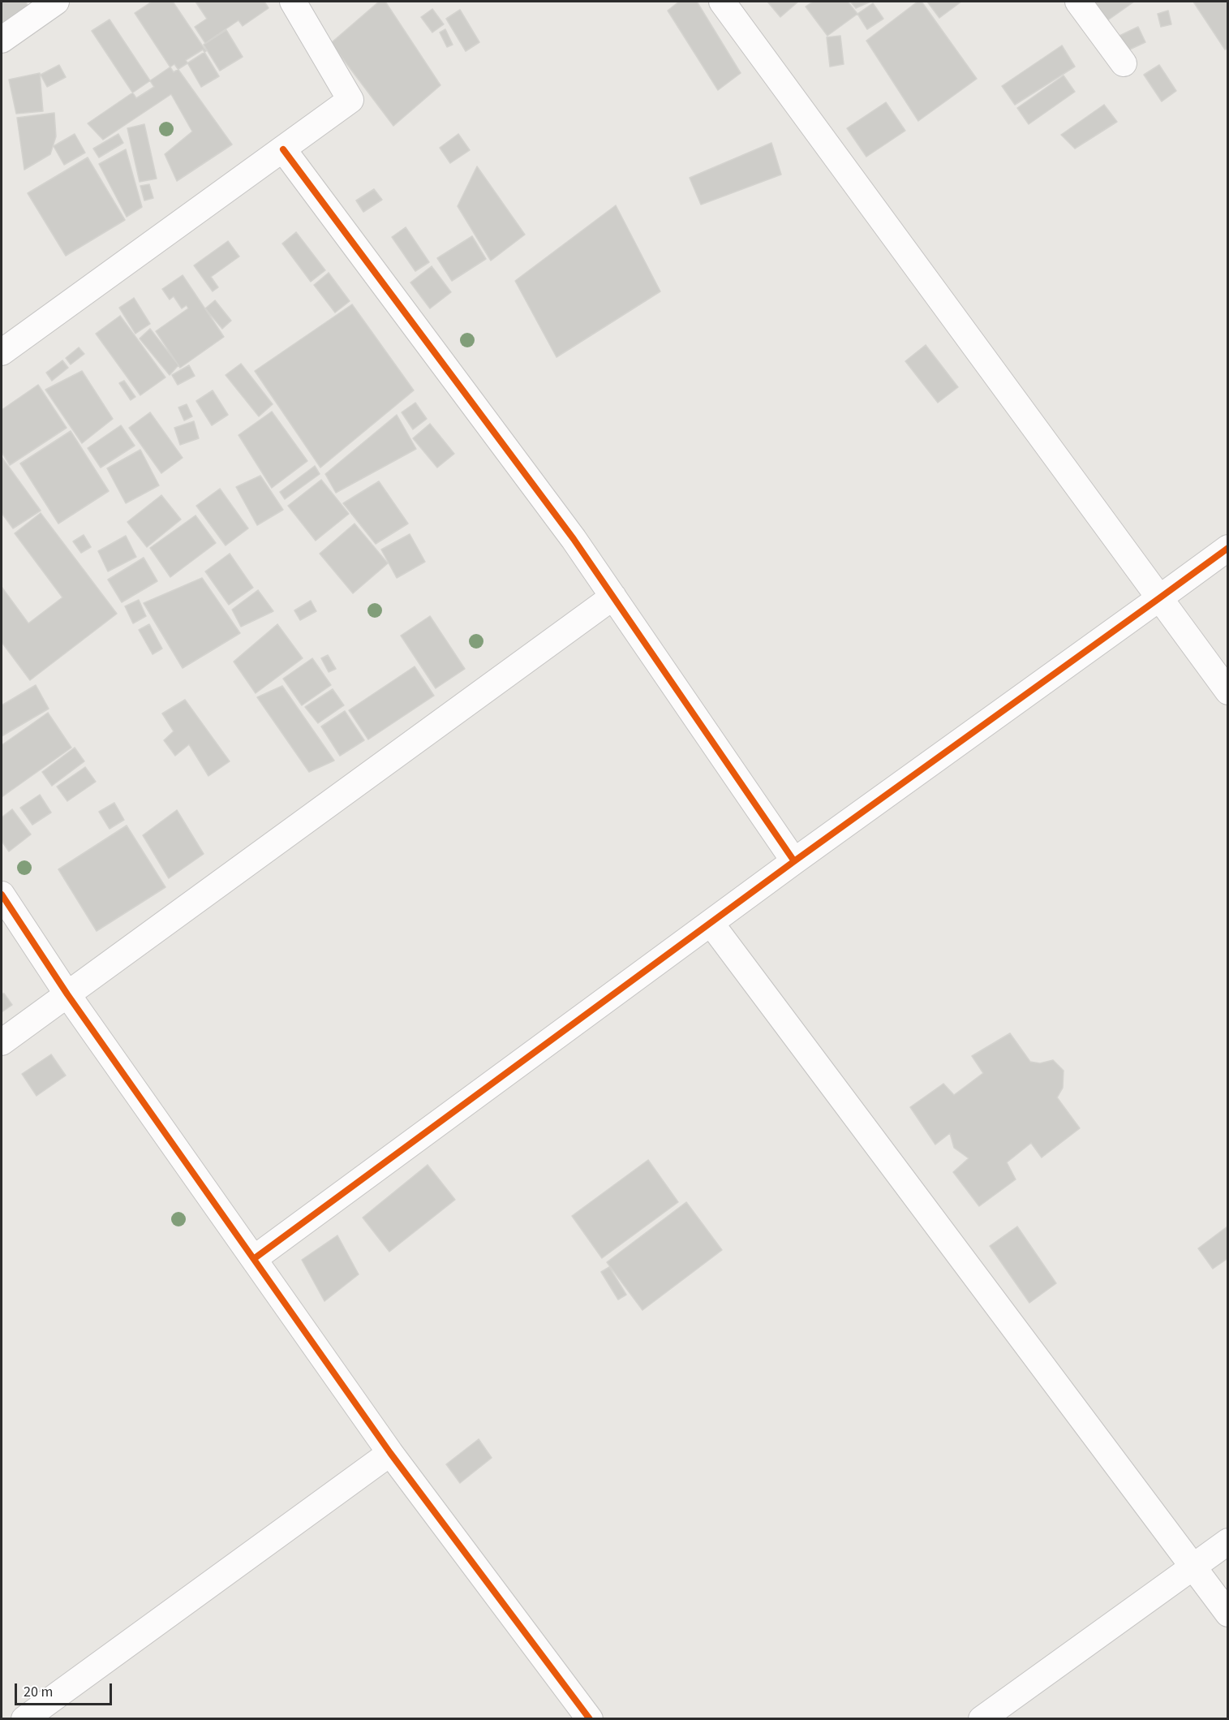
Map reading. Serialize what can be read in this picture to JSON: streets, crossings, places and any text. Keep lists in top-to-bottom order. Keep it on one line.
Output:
{"scale_bar":"20 m"}
